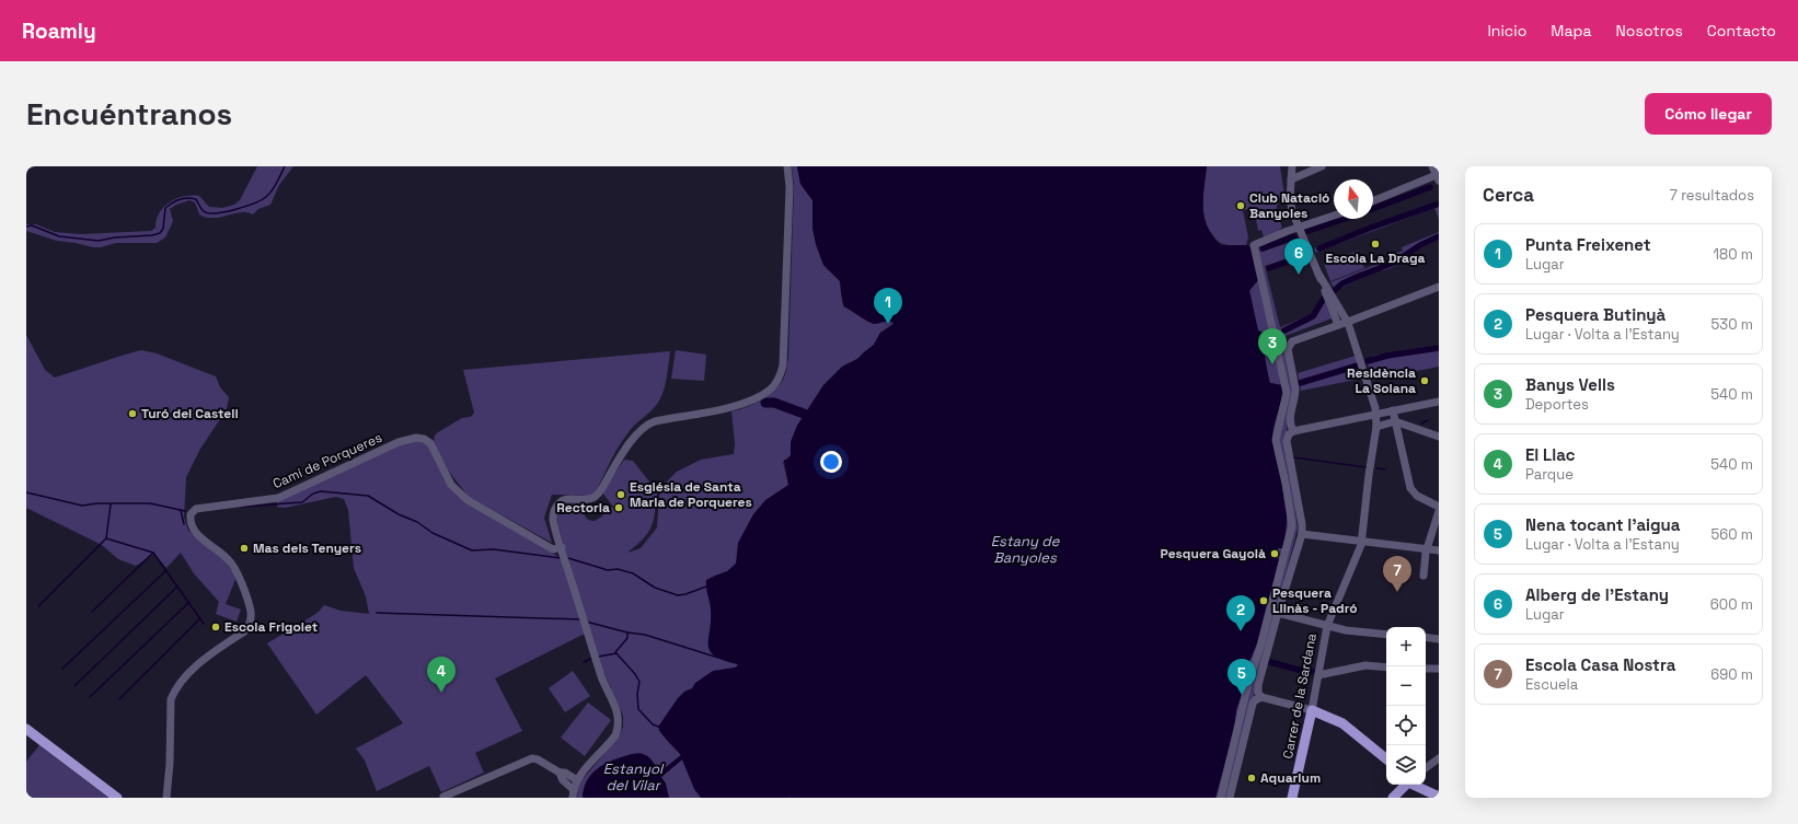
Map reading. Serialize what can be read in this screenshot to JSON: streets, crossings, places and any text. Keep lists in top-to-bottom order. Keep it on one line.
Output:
{"streets":{"main road":["Carrer de la Sardana"],"street":["Camí de Porqueres"]},"water":["Estany de Banyoles","Estanyol del Vilar"],"places":["Club Natació Banyoles","Escola La Draga","Residència La Solana","Turó del Castell","Església de Santa Maria de Porqueres","Rectoria","Mas dels Tenyers","Pesquera Gayolà","Pesquera Llinàs - Padró","Escola Frigolet","Aquarium"],"north":"top","page":{"header":"Roamly","nav":["Inicio","Mapa","Nosotros","Contacto"],"buttons":"Cómo llegar","title":"Encuéntranos","heading":["Cerca","7 resultados"],"list":[{"mark":"1","name":"Punta Freixenet","note":"Lugar","value":"180 m"},{"mark":"2","name":"Pesquera Butinyà","note":"Lugar · Volta a l'Estany","value":"530 m"},{"mark":"3","name":"Banys Vells","note":"Deportes","value":"540 m"},{"mark":"4","name":"El Llac","note":"Parque","value":"540 m"},{"mark":"5","name":"Nena tocant l'aigua","note":"Lugar · Volta a l'Estany","value":"560 m"},{"mark":"6","name":"Alberg de l'Estany","note":"Lugar","value":"600 m"},{"mark":"7","name":"Escola Casa Nostra","note":"Escuela","value":"690 m"}],"pins":["6","1","3","7","2","4","5"],"map_buttons":["+","−"]}}
